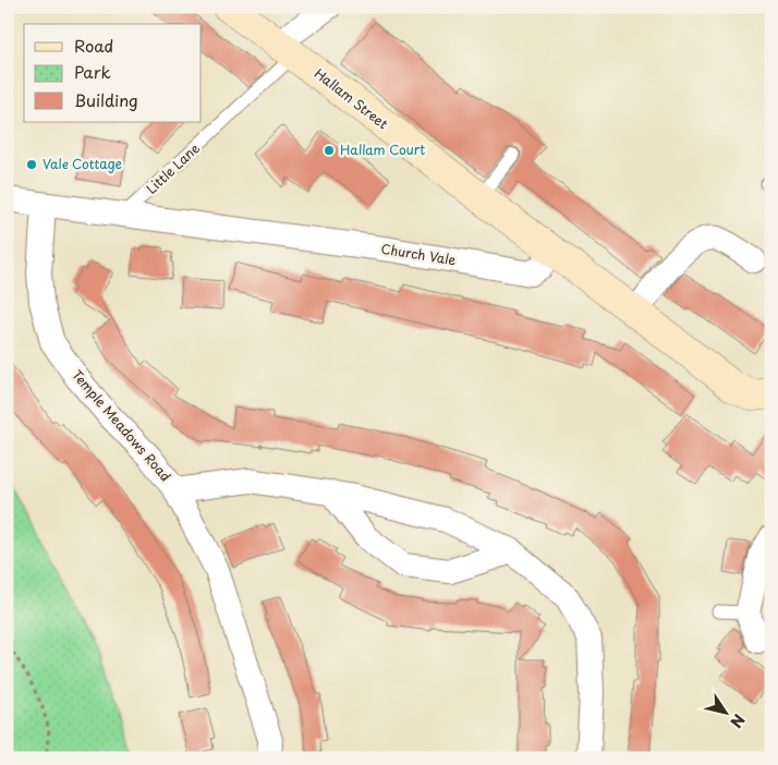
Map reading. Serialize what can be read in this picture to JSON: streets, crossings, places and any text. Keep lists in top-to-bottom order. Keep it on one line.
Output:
{"streets":{"street":["Hallam Street","Little Lane","Church Vale","Temple Meadows Road"]},"crossings":[["Hallam Street","Little Lane"],["Hallam Street","Church Vale"],["Little Lane","Church Vale"],["Church Vale","Temple Meadows Road"]],"places":["Hallam Court","Vale Cottage"],"legend":["Road","Park","Building"],"north":"bottom right"}
